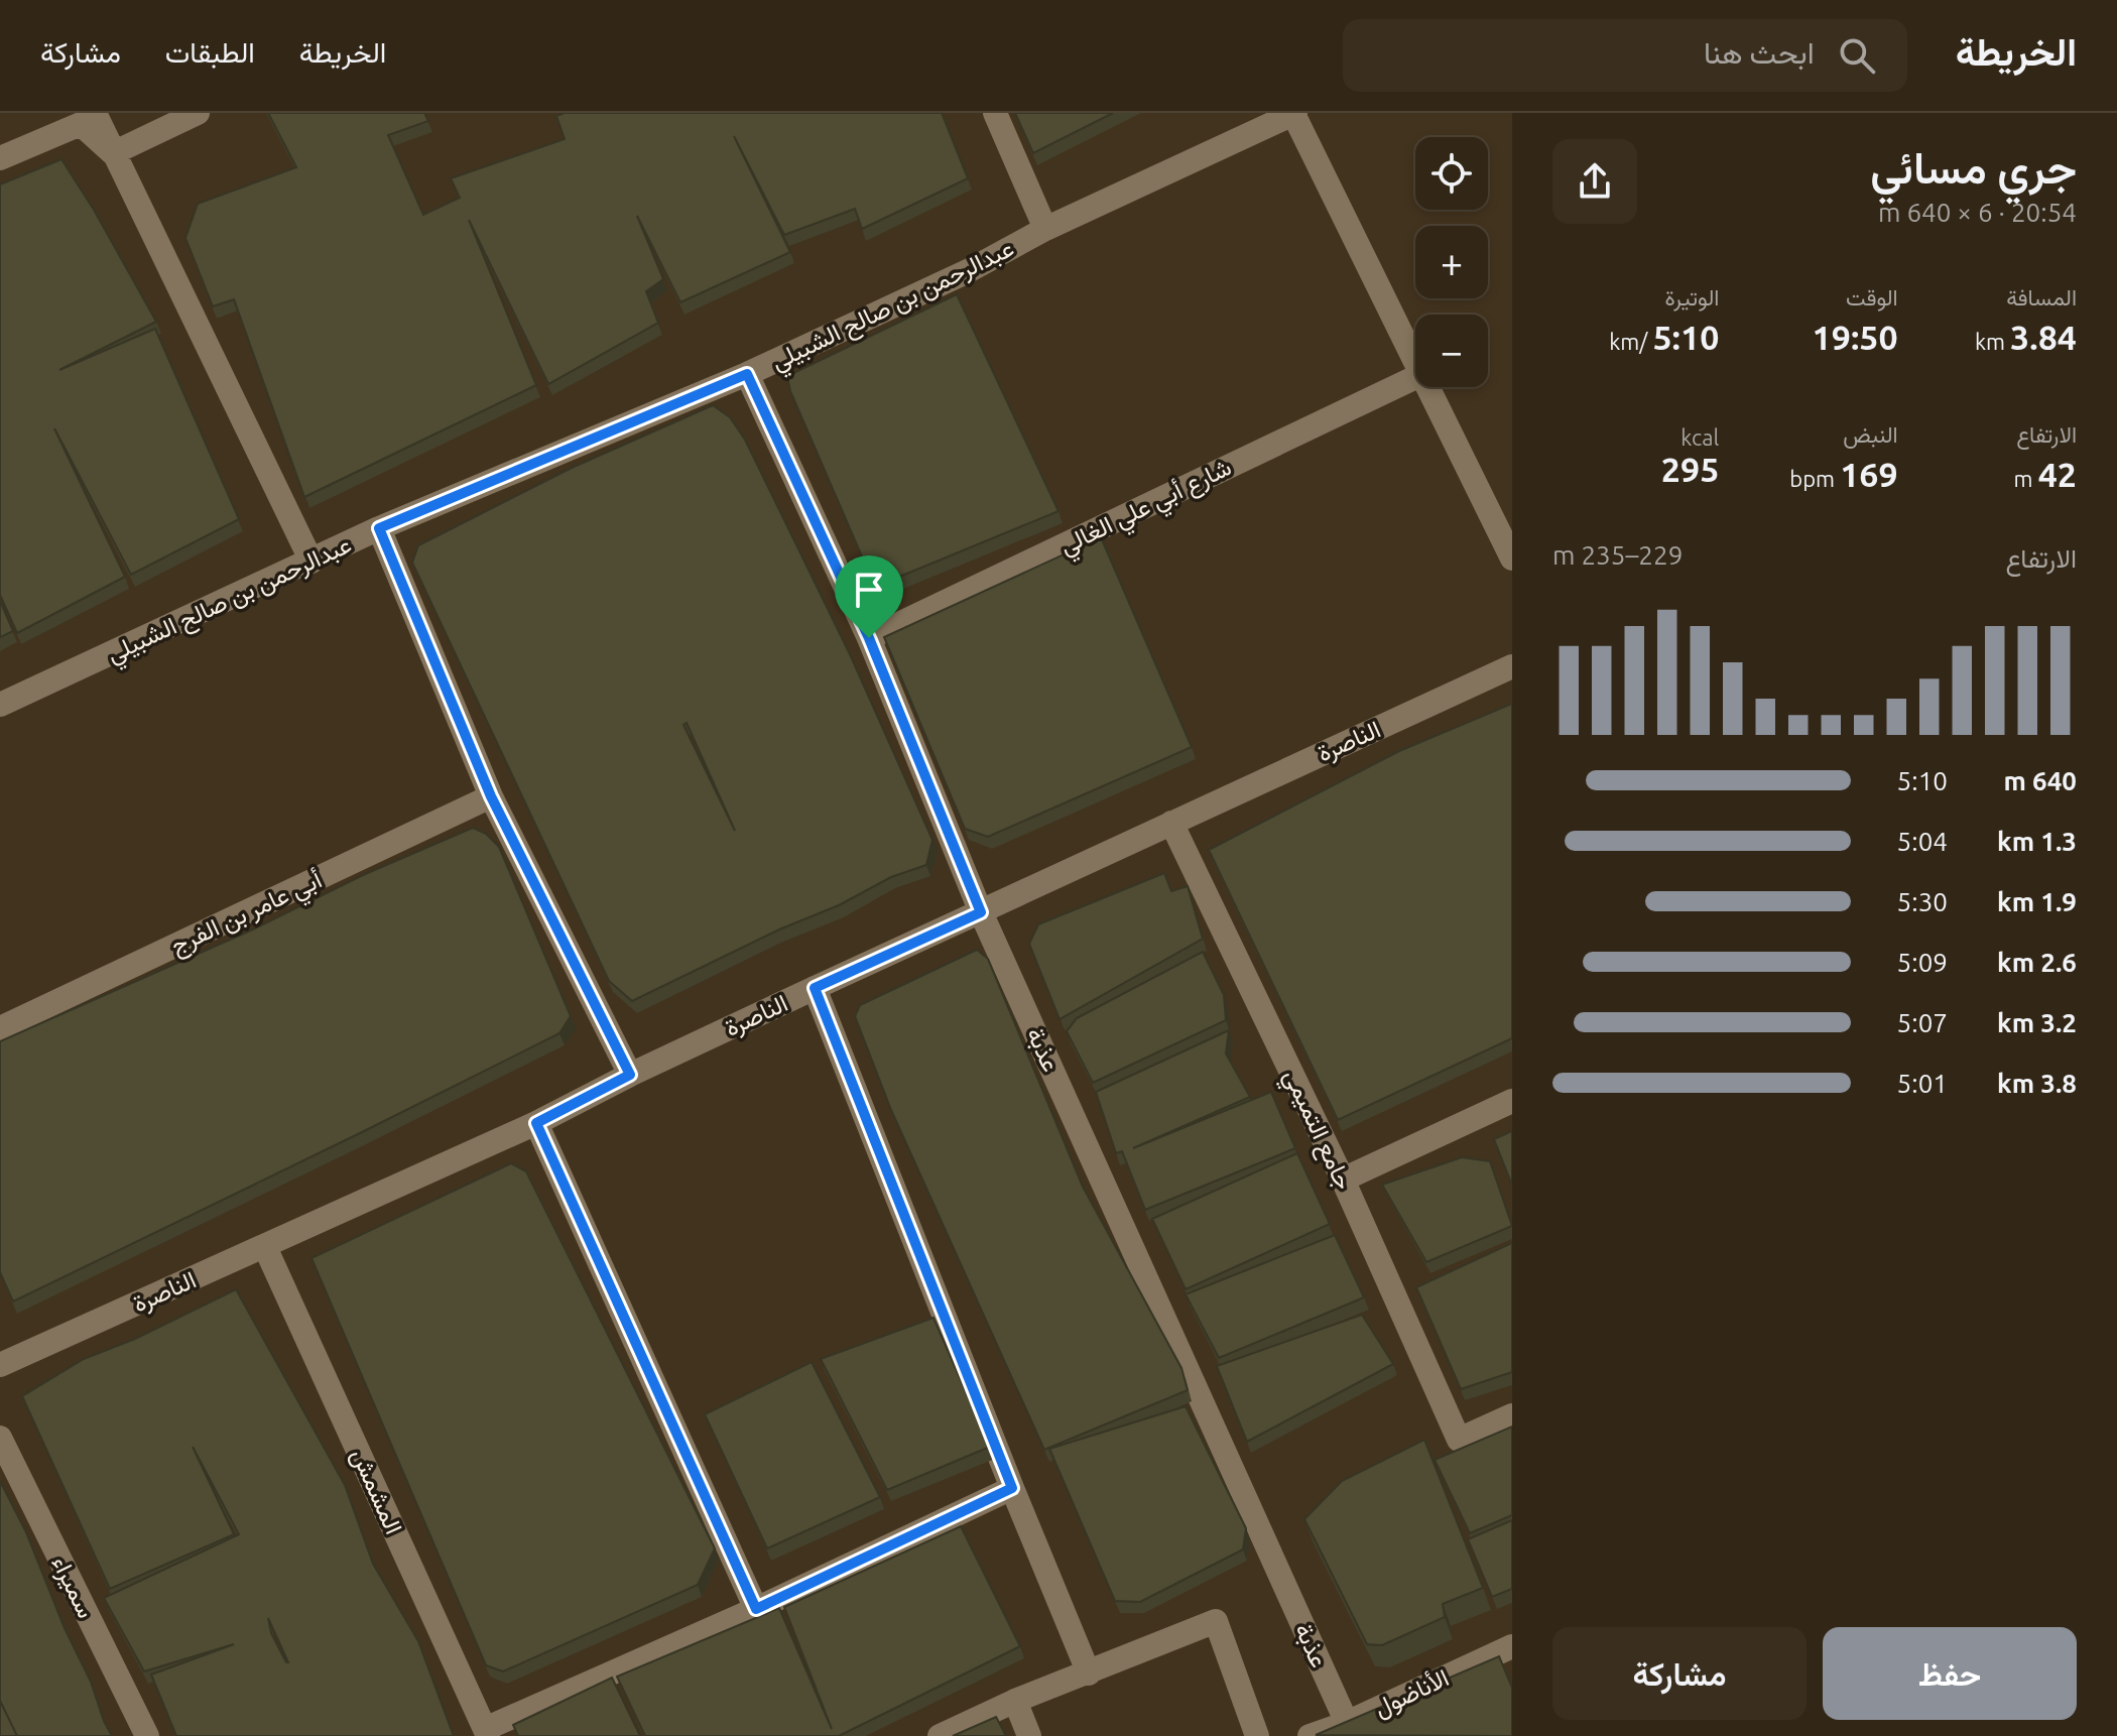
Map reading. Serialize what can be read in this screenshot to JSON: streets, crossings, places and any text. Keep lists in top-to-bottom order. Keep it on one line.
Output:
{"streets":{"street":["عبدالرحمن بن صالح الشبيلي","شارع أبي علي الغالي","الناصرة","أبي عامر بن الفرج","عذبة","جامع التميمي","المشمش","سميراء","الأناضول"]},"crossings":[["عبدالرحمن بن صالح الشبيلي","عذبة"],["شارع أبي علي الغالي","عذبة"],["الناصرة","عذبة"],["الناصرة","جامع التميمي"],["الناصرة","المشمش"],["عذبة","الأناضول"]],"page":{"header":"الخريطة","search":"ابحث هنا","nav":["الخريطة","الطبقات","مشاركة"],"heading":["جري مسائي","20:54 · 6 × 640 m"],"map_buttons":["+","−"],"stats":[["المسافة","3.84 km"],["الوقت","19:50"],["الوتيرة","5:10 /km"],["الارتفاع","42 m"],["النبض","169 bpm"],["kcal","295"]],"chart":["الارتفاع","229–235 m"],"list":[{"name":"640 m","note":"5:10"},{"name":"1.3 km","note":"5:04"},{"name":"1.9 km","note":"5:30"},{"name":"2.6 km","note":"5:09"},{"name":"3.2 km","note":"5:07"},{"name":"3.8 km","note":"5:01"}],"buttons":["حفظ","مشاركة"]}}
